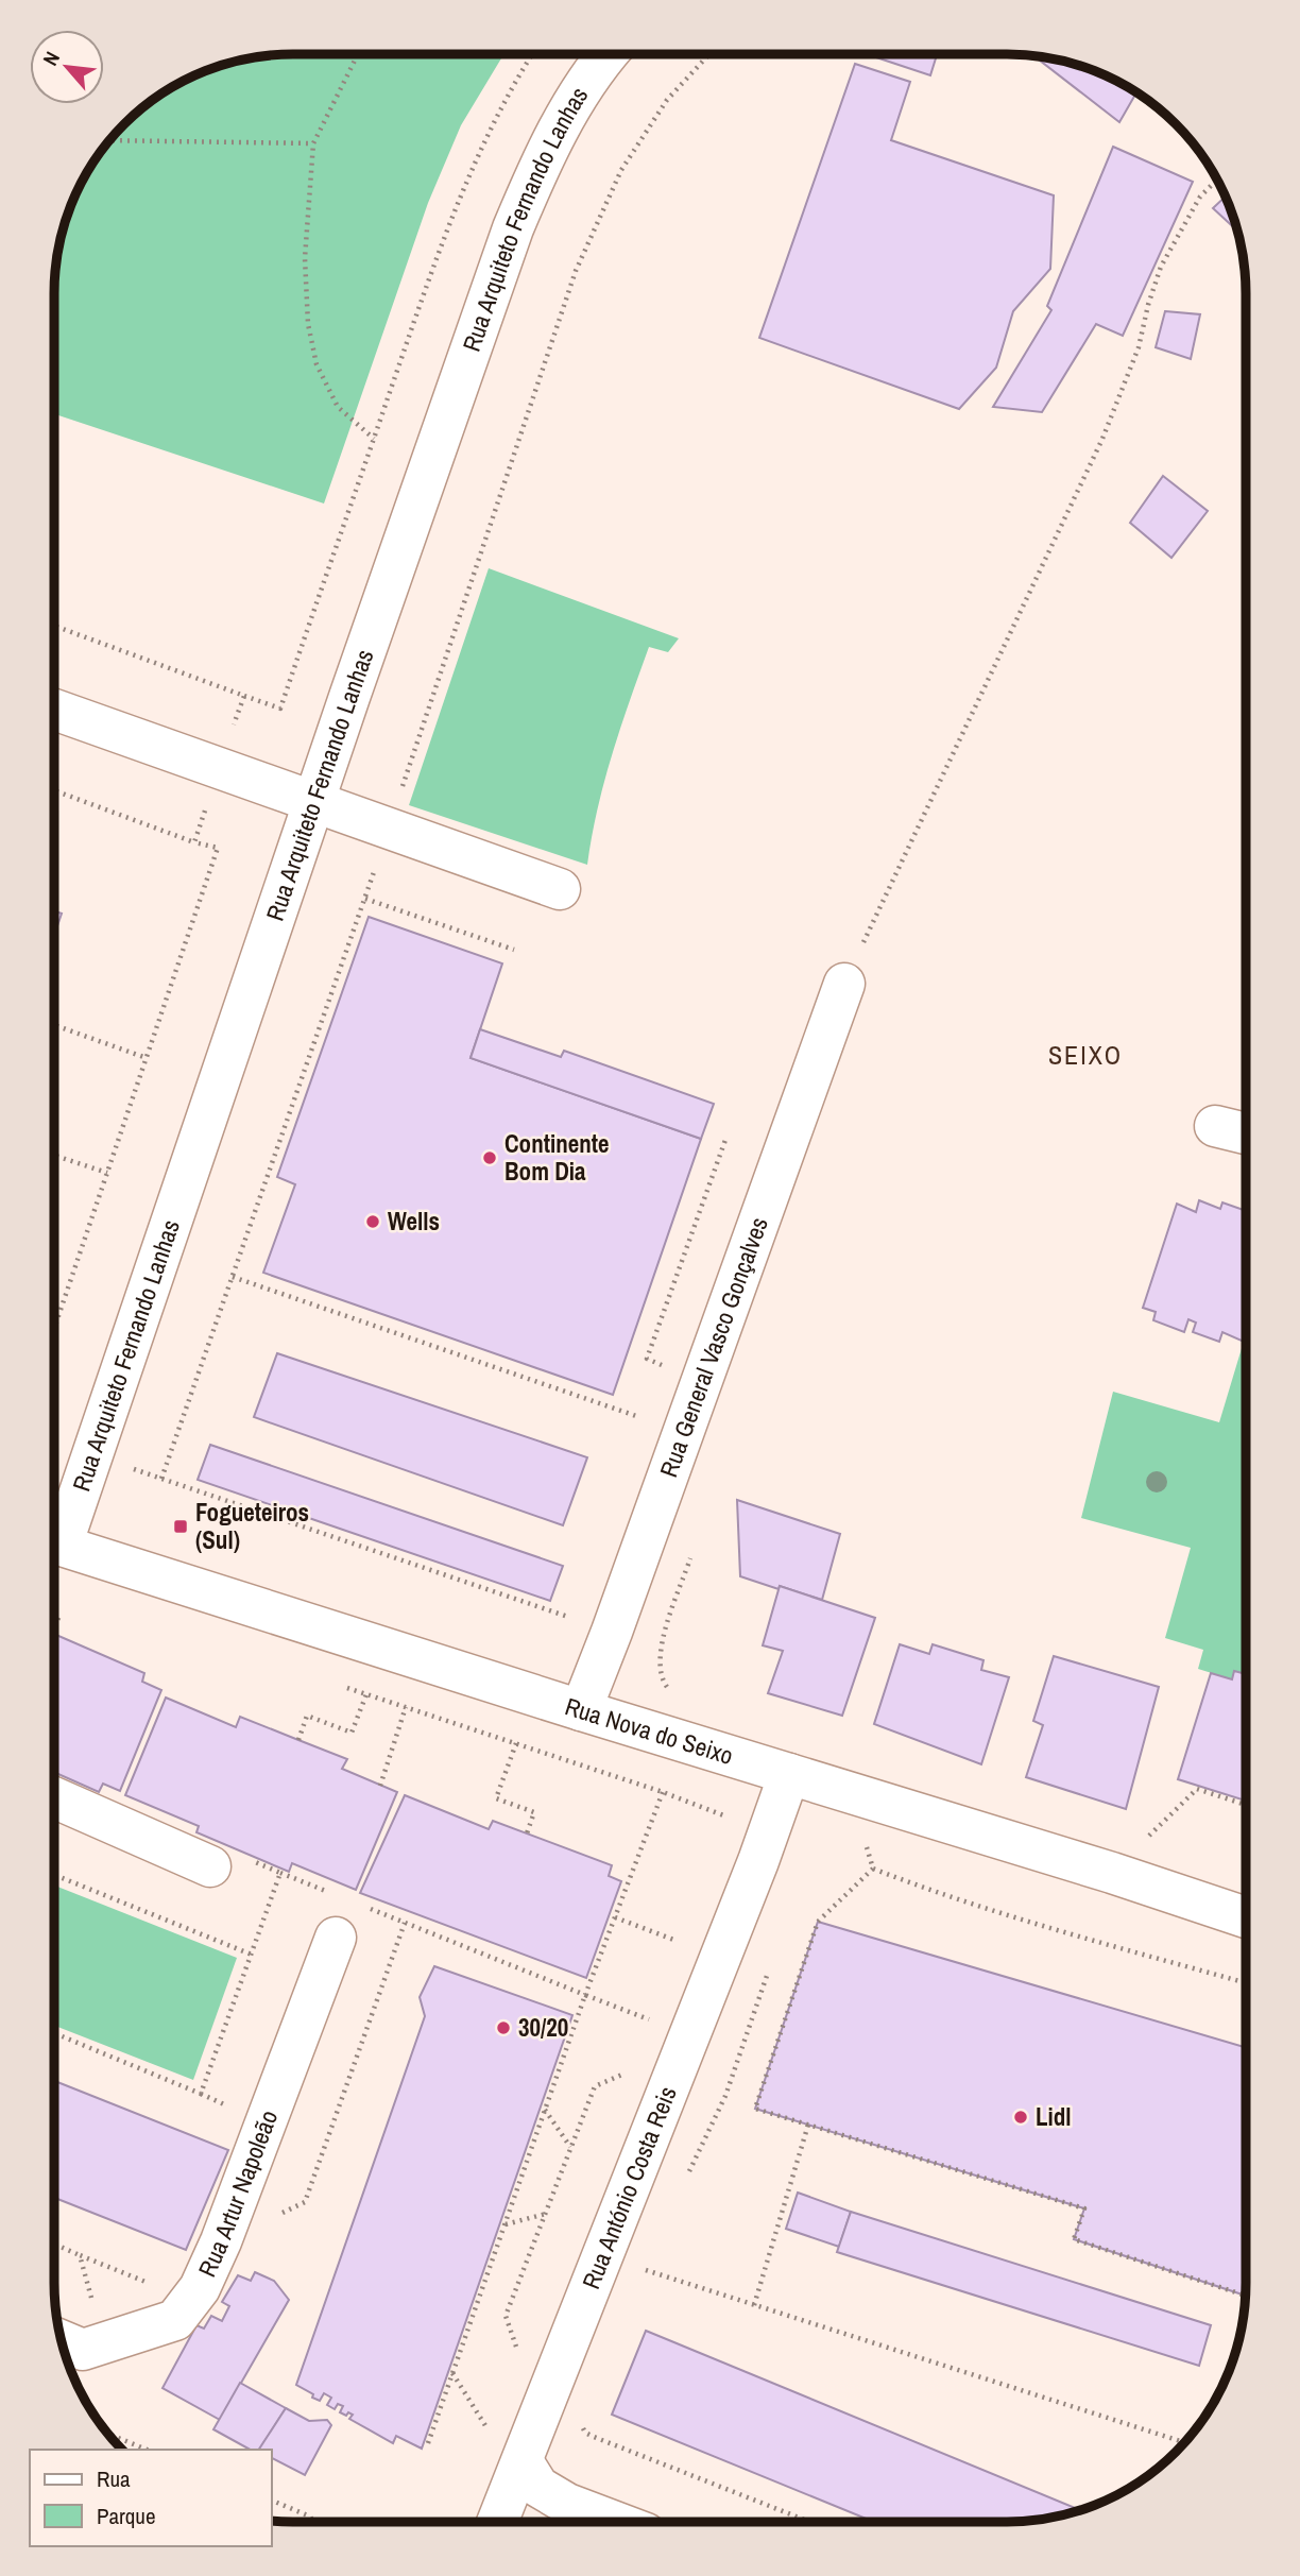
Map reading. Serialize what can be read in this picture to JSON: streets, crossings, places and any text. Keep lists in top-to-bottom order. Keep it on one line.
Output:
{"streets":{"street":["Rua Arquiteto Fernando Lanhas","Rua General Vasco Gonçalves","Rua Nova do Seixo","Rua António Costa Reis","Rua Artur Napoleão"]},"crossings":[["Rua General Vasco Gonçalves","Rua Nova do Seixo"],["Rua Nova do Seixo","Rua António Costa Reis"]],"districts":["SEIXO"],"places":{"other":["Continente Bom Dia","Wells","30/20","Lidl"],"transit":["Fogueteiros (Sul)"]},"legend":["Rua","Parque"],"north":"top left"}
